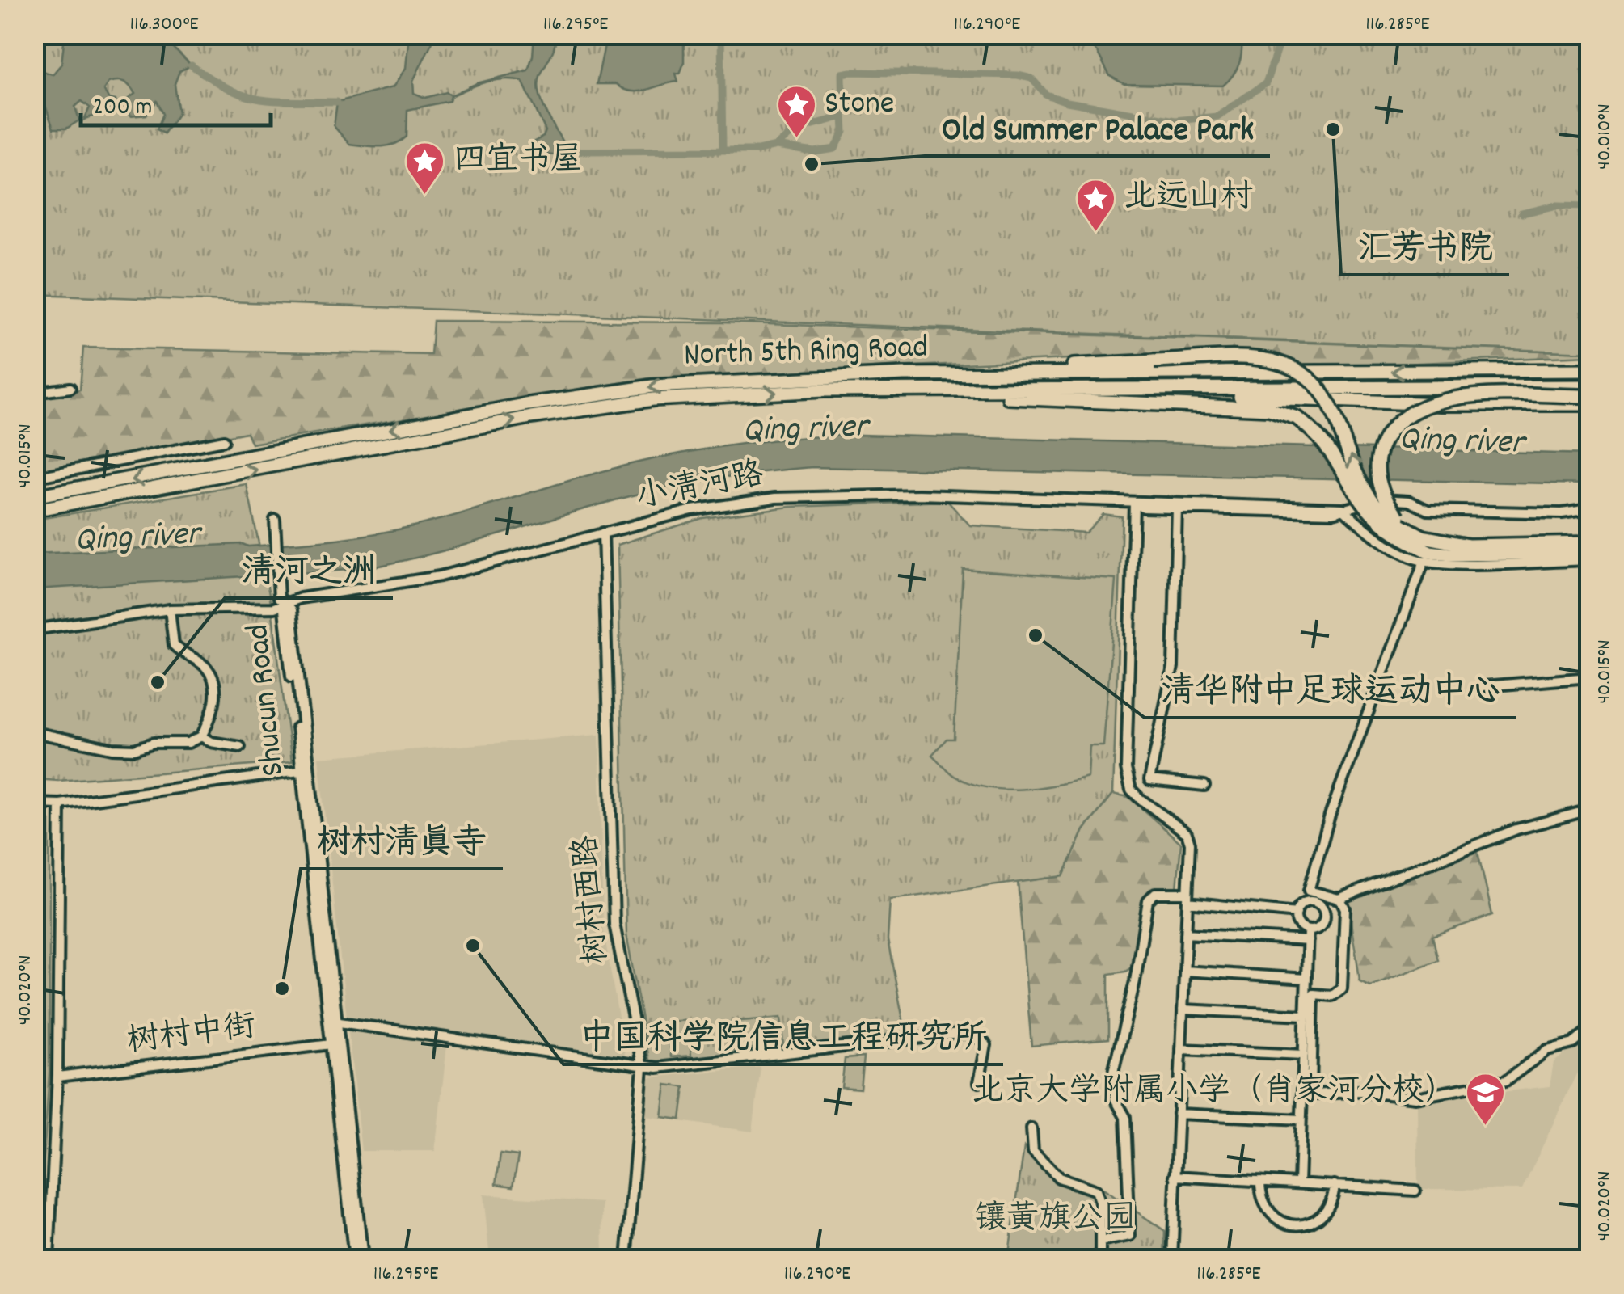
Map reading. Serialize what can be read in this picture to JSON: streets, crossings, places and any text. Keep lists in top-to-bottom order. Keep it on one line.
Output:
{"streets":{"highway":["North 5th Ring Road"],"main road":["Shucun Road"],"street":["小清河路","树村西路","树村中街"]},"crossings":[["小清河路","Shucun Road"],["小清河路","树村西路"],["Shucun Road","树村中街"]],"water":["Qing river"],"parks":["镶黄旗公园"],"places":{"other":["汇芳书院","Old Summer Palace Park","清华附中足球运动中心","清河之洲","中国科学院信息工程研究所","树村清真寺"],"place":["Stone","四宜书屋","北远山村"],"school or university":["北京大学附属小学（肖家河分校）"]},"scale_bar":"200 m","coordinates":["116.300°E","116.295°E","116.290°E","116.285°E","40.010°N","40.015°N","40.020°N"]}
